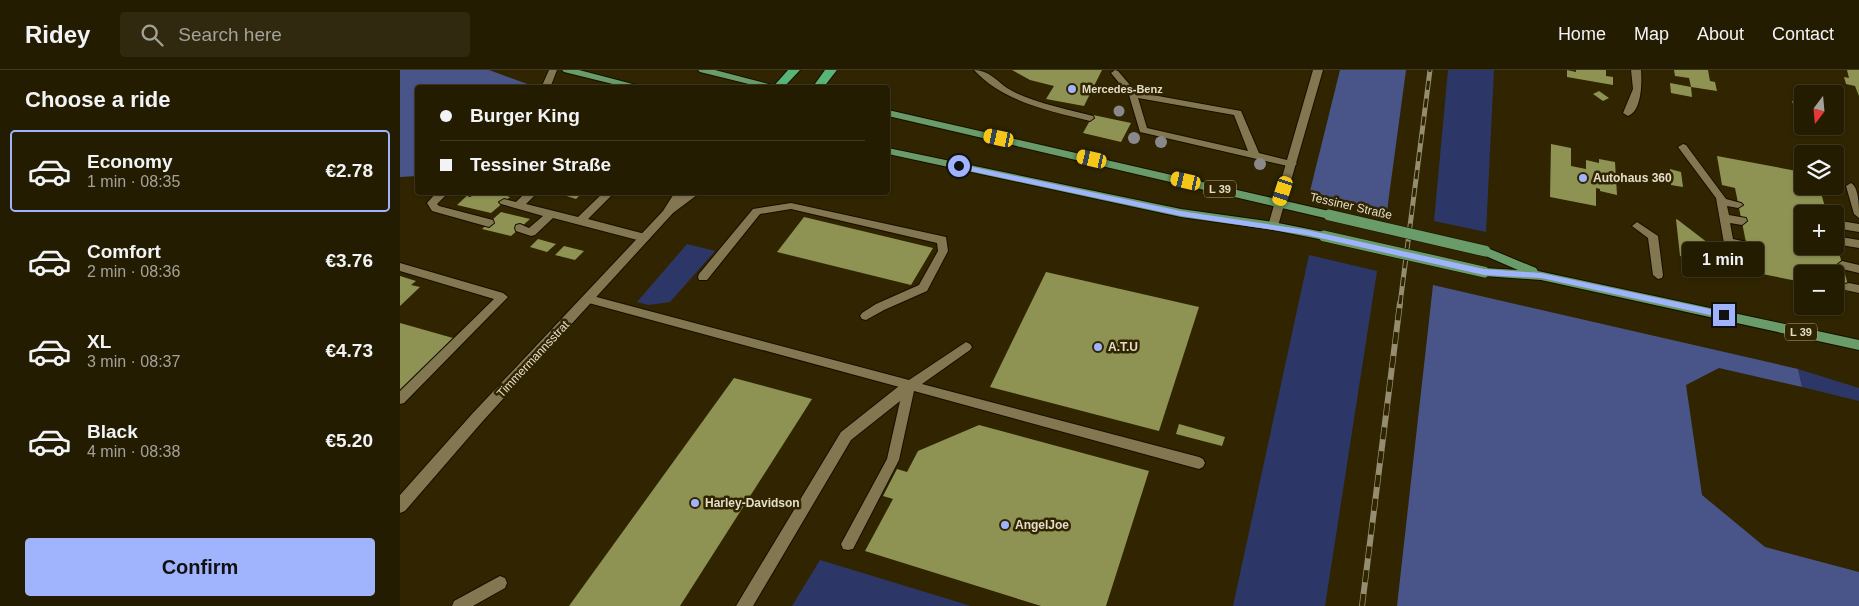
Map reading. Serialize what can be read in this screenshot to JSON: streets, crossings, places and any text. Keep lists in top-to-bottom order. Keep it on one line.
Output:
{"streets":{"main road":["L 39","Tessiner Straße"],"street":["Timmermannsstrat"]},"places":["Mercedes-Benz","Autohaus 360","A.T.U","Harley-Davidson","AngelJoe"],"north":"bottom","page":{"header":"Ridey","search":"Search here","nav":["Home","Map","About","Contact"],"heading":"Choose a ride","map_buttons":["+","−"],"banner":["Burger King","Tessiner Straße"],"list":[{"name":"Economy","note":"1 min · 08:35","value":"€2.78"},{"name":"Comfort","note":"2 min · 08:36","value":"€3.76"},{"name":"XL","note":"3 min · 08:37","value":"€4.73"},{"name":"Black","note":"4 min · 08:38","value":"€5.20"}],"bubble":"1 min","buttons":"Confirm"}}
